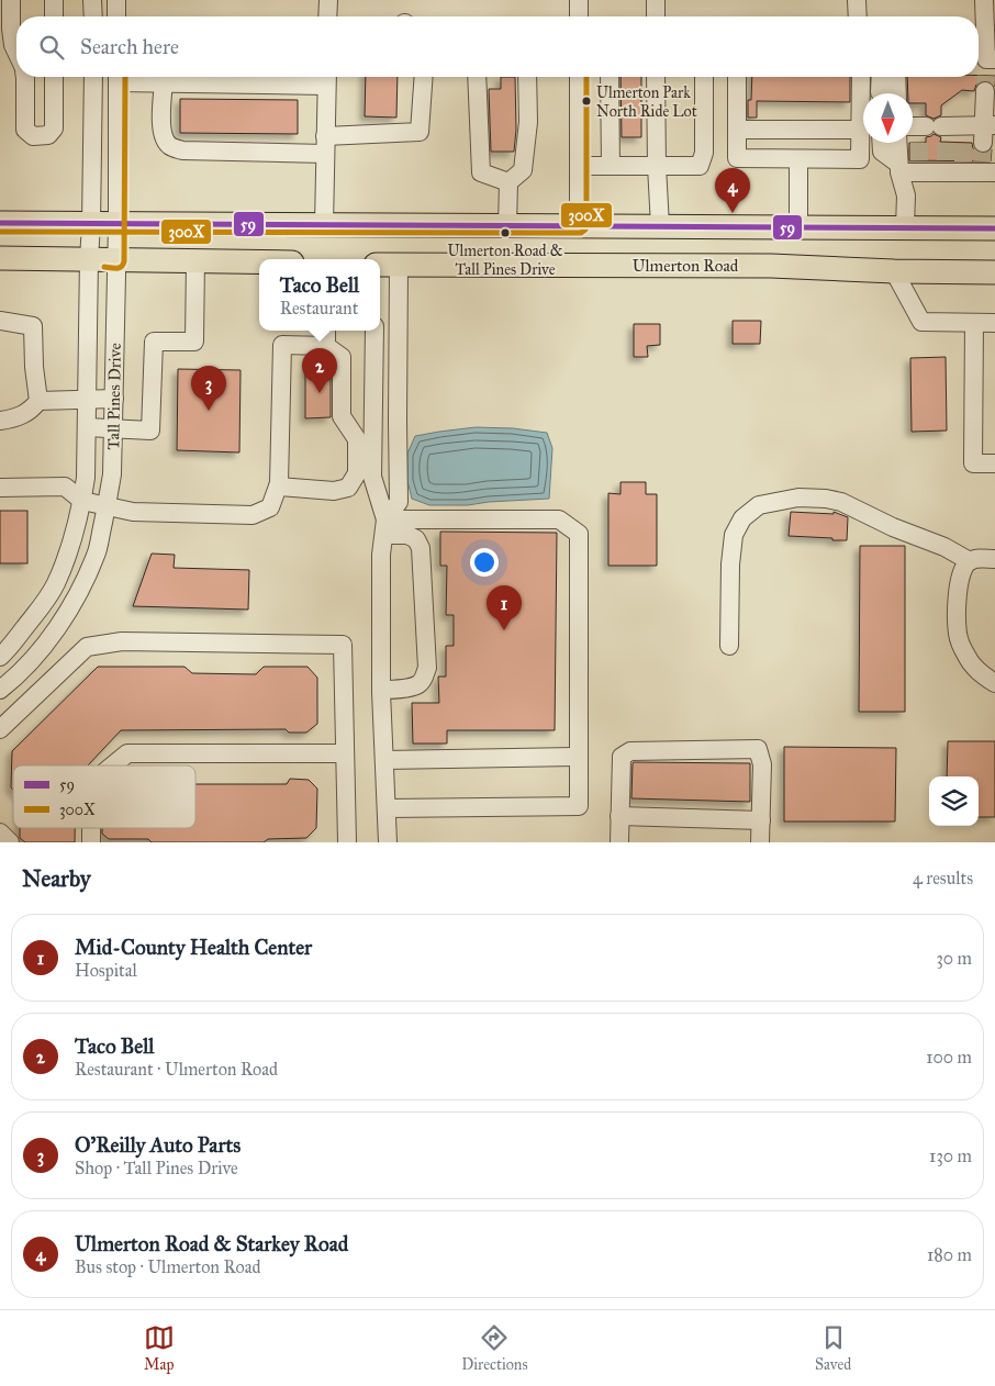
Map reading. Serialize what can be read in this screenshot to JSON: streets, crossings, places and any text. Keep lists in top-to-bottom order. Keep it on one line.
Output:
{"streets":{"main road":["Ulmerton Road"],"street":["Tall Pines Drive"]},"places":["Ulmerton Park North Ride Lot","Ulmerton Road & Tall Pines Drive"],"lines":["transit line 300X","transit line 59"],"legend":["59","300X"],"north":"bottom","page":{"search":"Search here","pins":["4","2","3","1"],"popup":["Taco Bell","Restaurant"],"heading":["Nearby","4 results"],"list":[{"mark":"1","name":"Mid-County Health Center","note":"Hospital","value":"30 m"},{"mark":"2","name":"Taco Bell","note":"Restaurant · Ulmerton Road","value":"100 m"},{"mark":"3","name":"O'Reilly Auto Parts","note":"Shop · Tall Pines Drive","value":"130 m"},{"mark":"4","name":"Ulmerton Road & Starkey Road","note":"Bus stop · Ulmerton Road","value":"180 m"}],"nav":["Map","Directions","Saved"]}}
